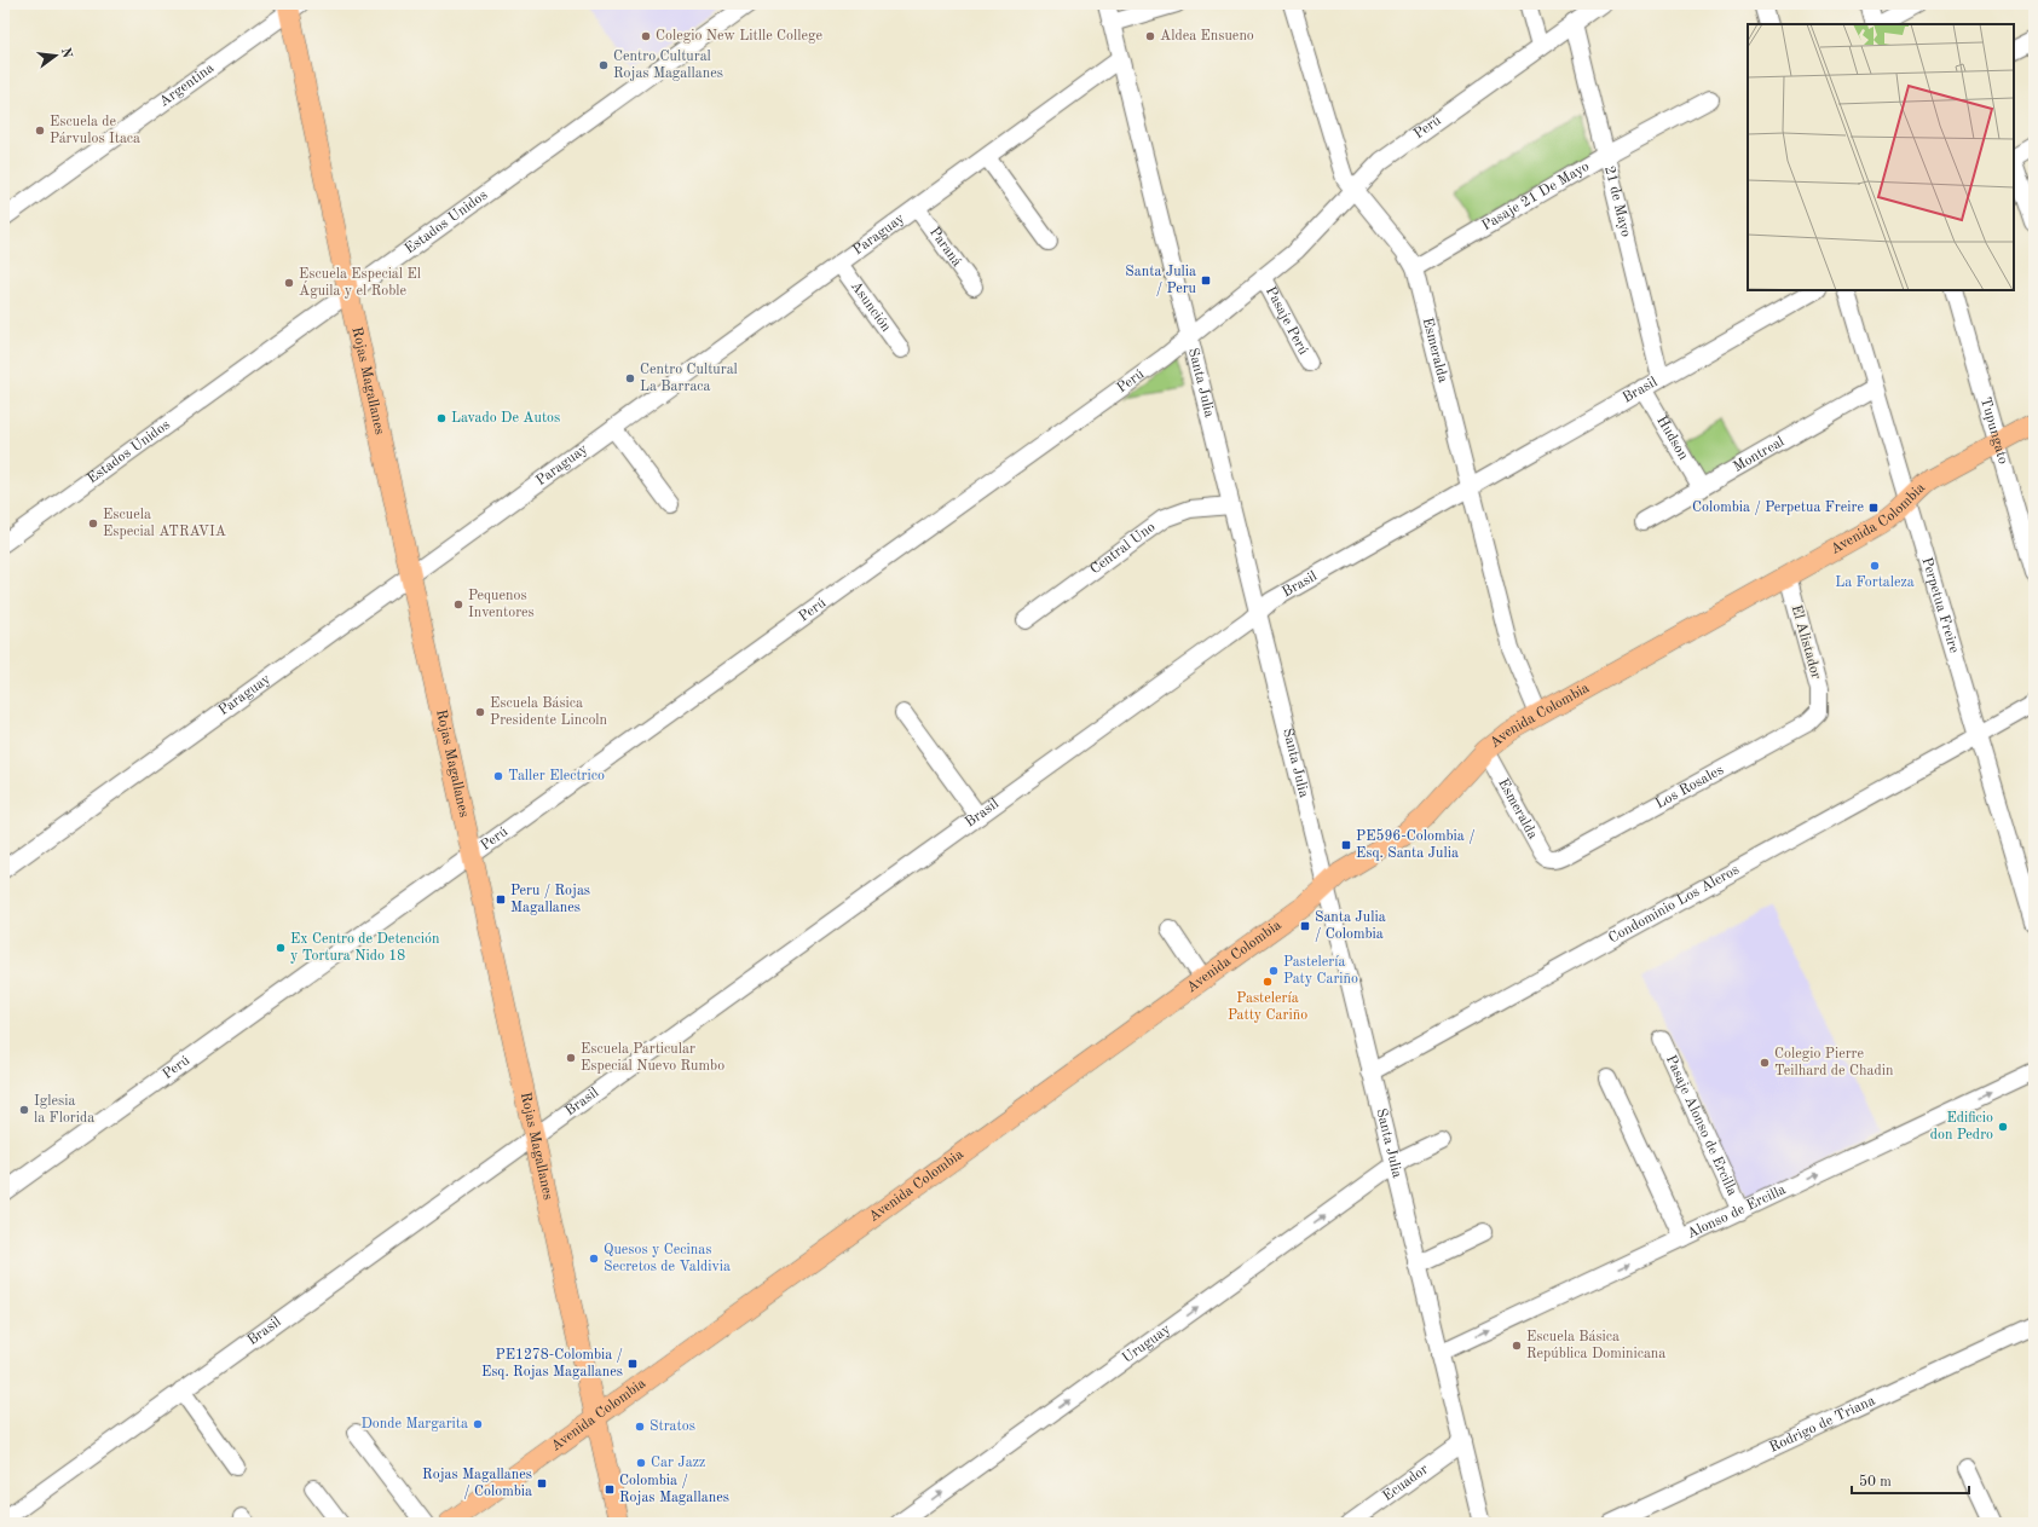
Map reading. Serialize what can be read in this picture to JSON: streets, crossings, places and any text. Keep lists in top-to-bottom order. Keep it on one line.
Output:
{"streets":{"main road":["Rojas Magallanes","Avenida Colombia"],"street":["Argentina","Perú","Pasaje 21 De Mayo","21 de Mayo","Estados Unidos","Paraguay","Paraná","Asunción","Pasaje Perú","Esmeralda","Santa Julia","Brasil","Tupungato","Hudson","Montreal","Central Uno","Perpetua Freire","El Alistador","Los Rosales","Condominio Los Aleros","Pasaje Alonso de Ercilla","Alonso de Ercilla","Uruguay","Rodrigo de Triana","Ecuador"]},"crossings":[["Argentina","Rojas Magallanes"],["Perú","21 de Mayo"],["Perú","Pasaje Perú"],["Perú","Esmeralda"],["Perú","Rojas Magallanes"],["Perú","Santa Julia"],["Pasaje 21 De Mayo","21 de Mayo"],["Pasaje 21 De Mayo","Esmeralda"],["21 de Mayo","Brasil"],["Estados Unidos","Rojas Magallanes"],["Paraguay","Paraná"],["Paraguay","Asunción"],["Paraguay","Rojas Magallanes"],["Paraguay","Santa Julia"],["Esmeralda","Brasil"],["Esmeralda","Avenida Colombia"],["Esmeralda","Los Rosales"],["Rojas Magallanes","Brasil"],["Rojas Magallanes","Avenida Colombia"],["Santa Julia","Brasil"],["Santa Julia","Avenida Colombia"],["Santa Julia","Central Uno"],["Santa Julia","Condominio Los Aleros"],["Santa Julia","Alonso de Ercilla"],["Santa Julia","Uruguay"],["Santa Julia","Ecuador"],["Brasil","Hudson"],["Tupungato","Avenida Colombia"],["Hudson","Montreal"],["Montreal","Perpetua Freire"],["Avenida Colombia","Perpetua Freire"],["Avenida Colombia","El Alistador"],["Perpetua Freire","Condominio Los Aleros"],["El Alistador","Los Rosales"],["Pasaje Alonso de Ercilla","Alonso de Ercilla"]],"one_way":["Alonso de Ercilla","Uruguay"],"places":{"other":["Colegio New Litlle College","Aldea Ensueno","Centro Cultural Rojas Magallanes","Escuela de Párvulos Itaca","Escuela Especial El Águila y el Roble","Centro Cultural La Barraca","Lavado De Autos","Escuela Especial ATRAVIA","La Fortaleza","Pequenos Inventores","Escuela Básica Presidente Lincoln","Taller Electrico","Ex Centro de Detención y Tortura Nido 18","Pastelería Paty Cariño","Pastelería Patty Cariño","Escuela Particular Especial Nuevo Rumbo","Colegio Pierre Teilhard de Chadin","Iglesia la Florida","Edificio don Pedro","Quesos y Cecinas Secretos de Valdivia","Escuela Básica República Dominicana","Donde Margarita","Stratos","Car Jazz"],"transit":["Santa Julia / Peru","Colombia / Perpetua Freire","PE596-Colombia / Esq. Santa Julia","Peru / Rojas Magallanes","Santa Julia / Colombia","PE1278-Colombia / Esq. Rojas Magallanes","Rojas Magallanes / Colombia","Colombia / Rojas Magallanes"]},"scale_bar":"50 m","north":"right"}
